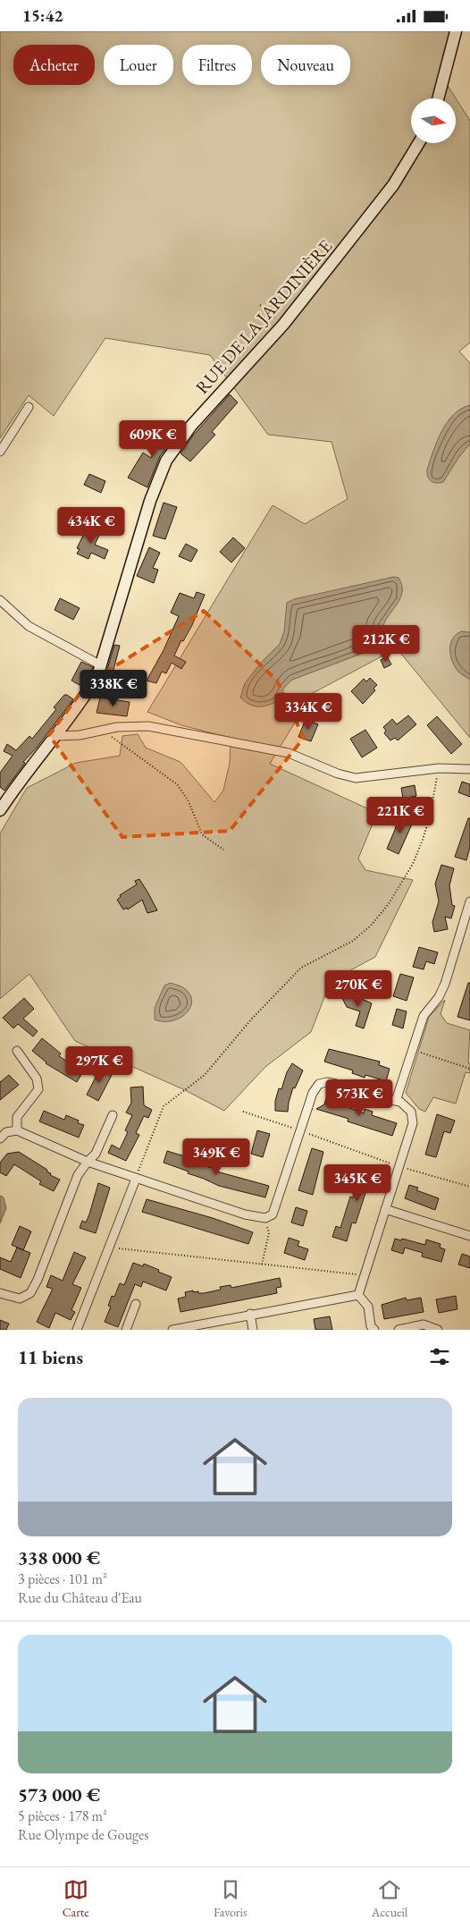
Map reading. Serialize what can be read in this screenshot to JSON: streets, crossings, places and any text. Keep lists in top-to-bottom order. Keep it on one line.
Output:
{"streets":{"street":["RUE DE LA JARDINIÈRE"]},"north":"right","page":{"status":"15:42","chip":["Acheter","Louer","Filtres","Nouveau"],"price":["609K €","434K €","212K €","338K €","334K €","221K €","270K €","297K €","573K €","349K €","345K €"],"heading":"11 biens","list":[{"name":"338 000 €","note":"3 pièces · 101 m² · Rue du Château d'Eau"},{"name":"573 000 €","note":"5 pièces · 178 m² · Rue Olympe de Gouges"}],"tabs":["Carte","Favoris","Accueil"]}}
